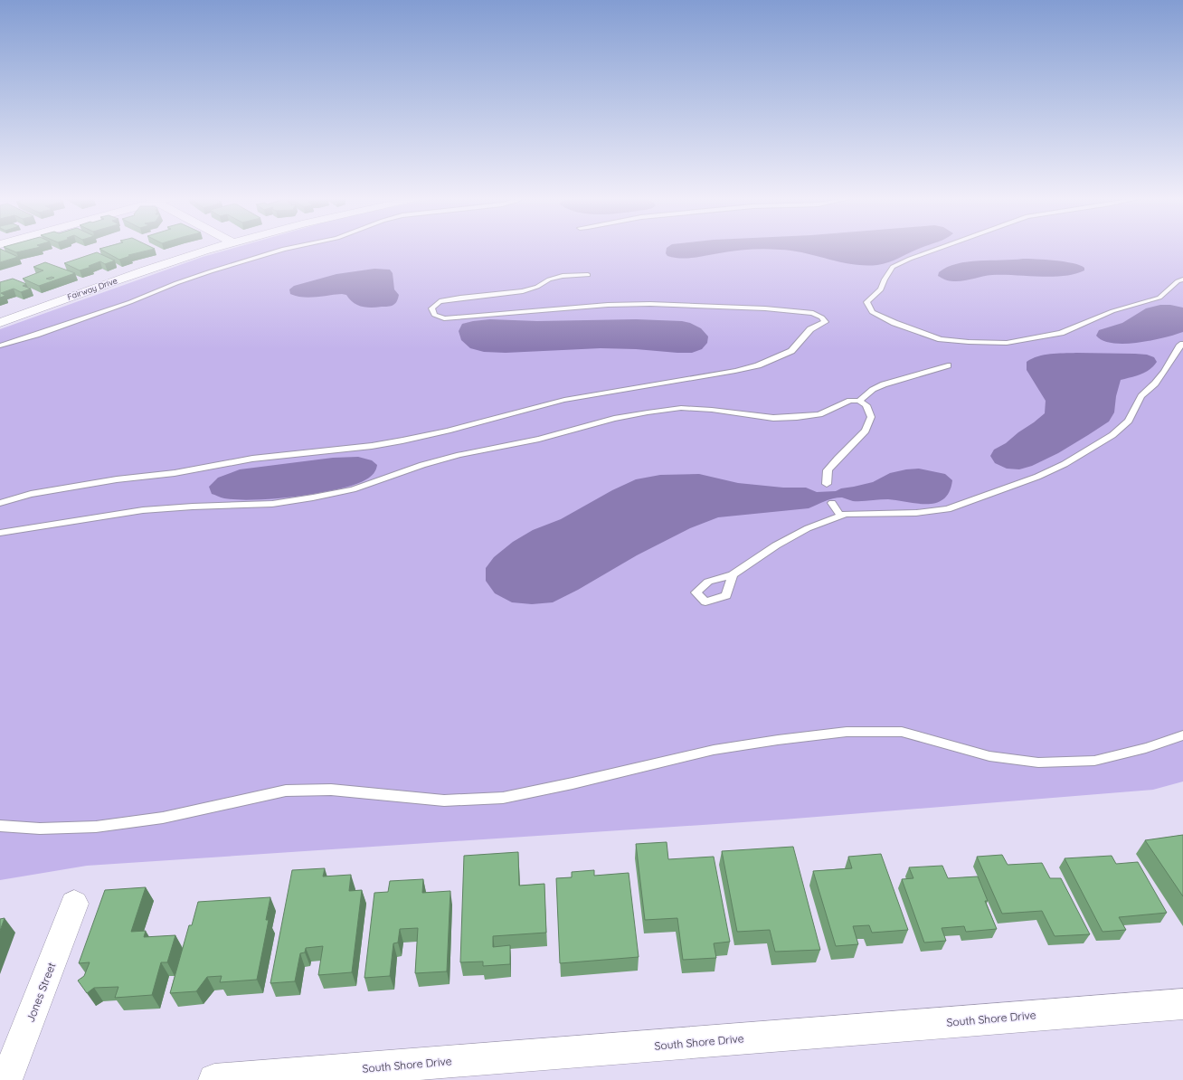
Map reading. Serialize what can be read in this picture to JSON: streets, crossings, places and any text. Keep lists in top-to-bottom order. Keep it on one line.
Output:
{"streets":{"street":["Fairway Drive","Jones Street","South Shore Drive"]}}
